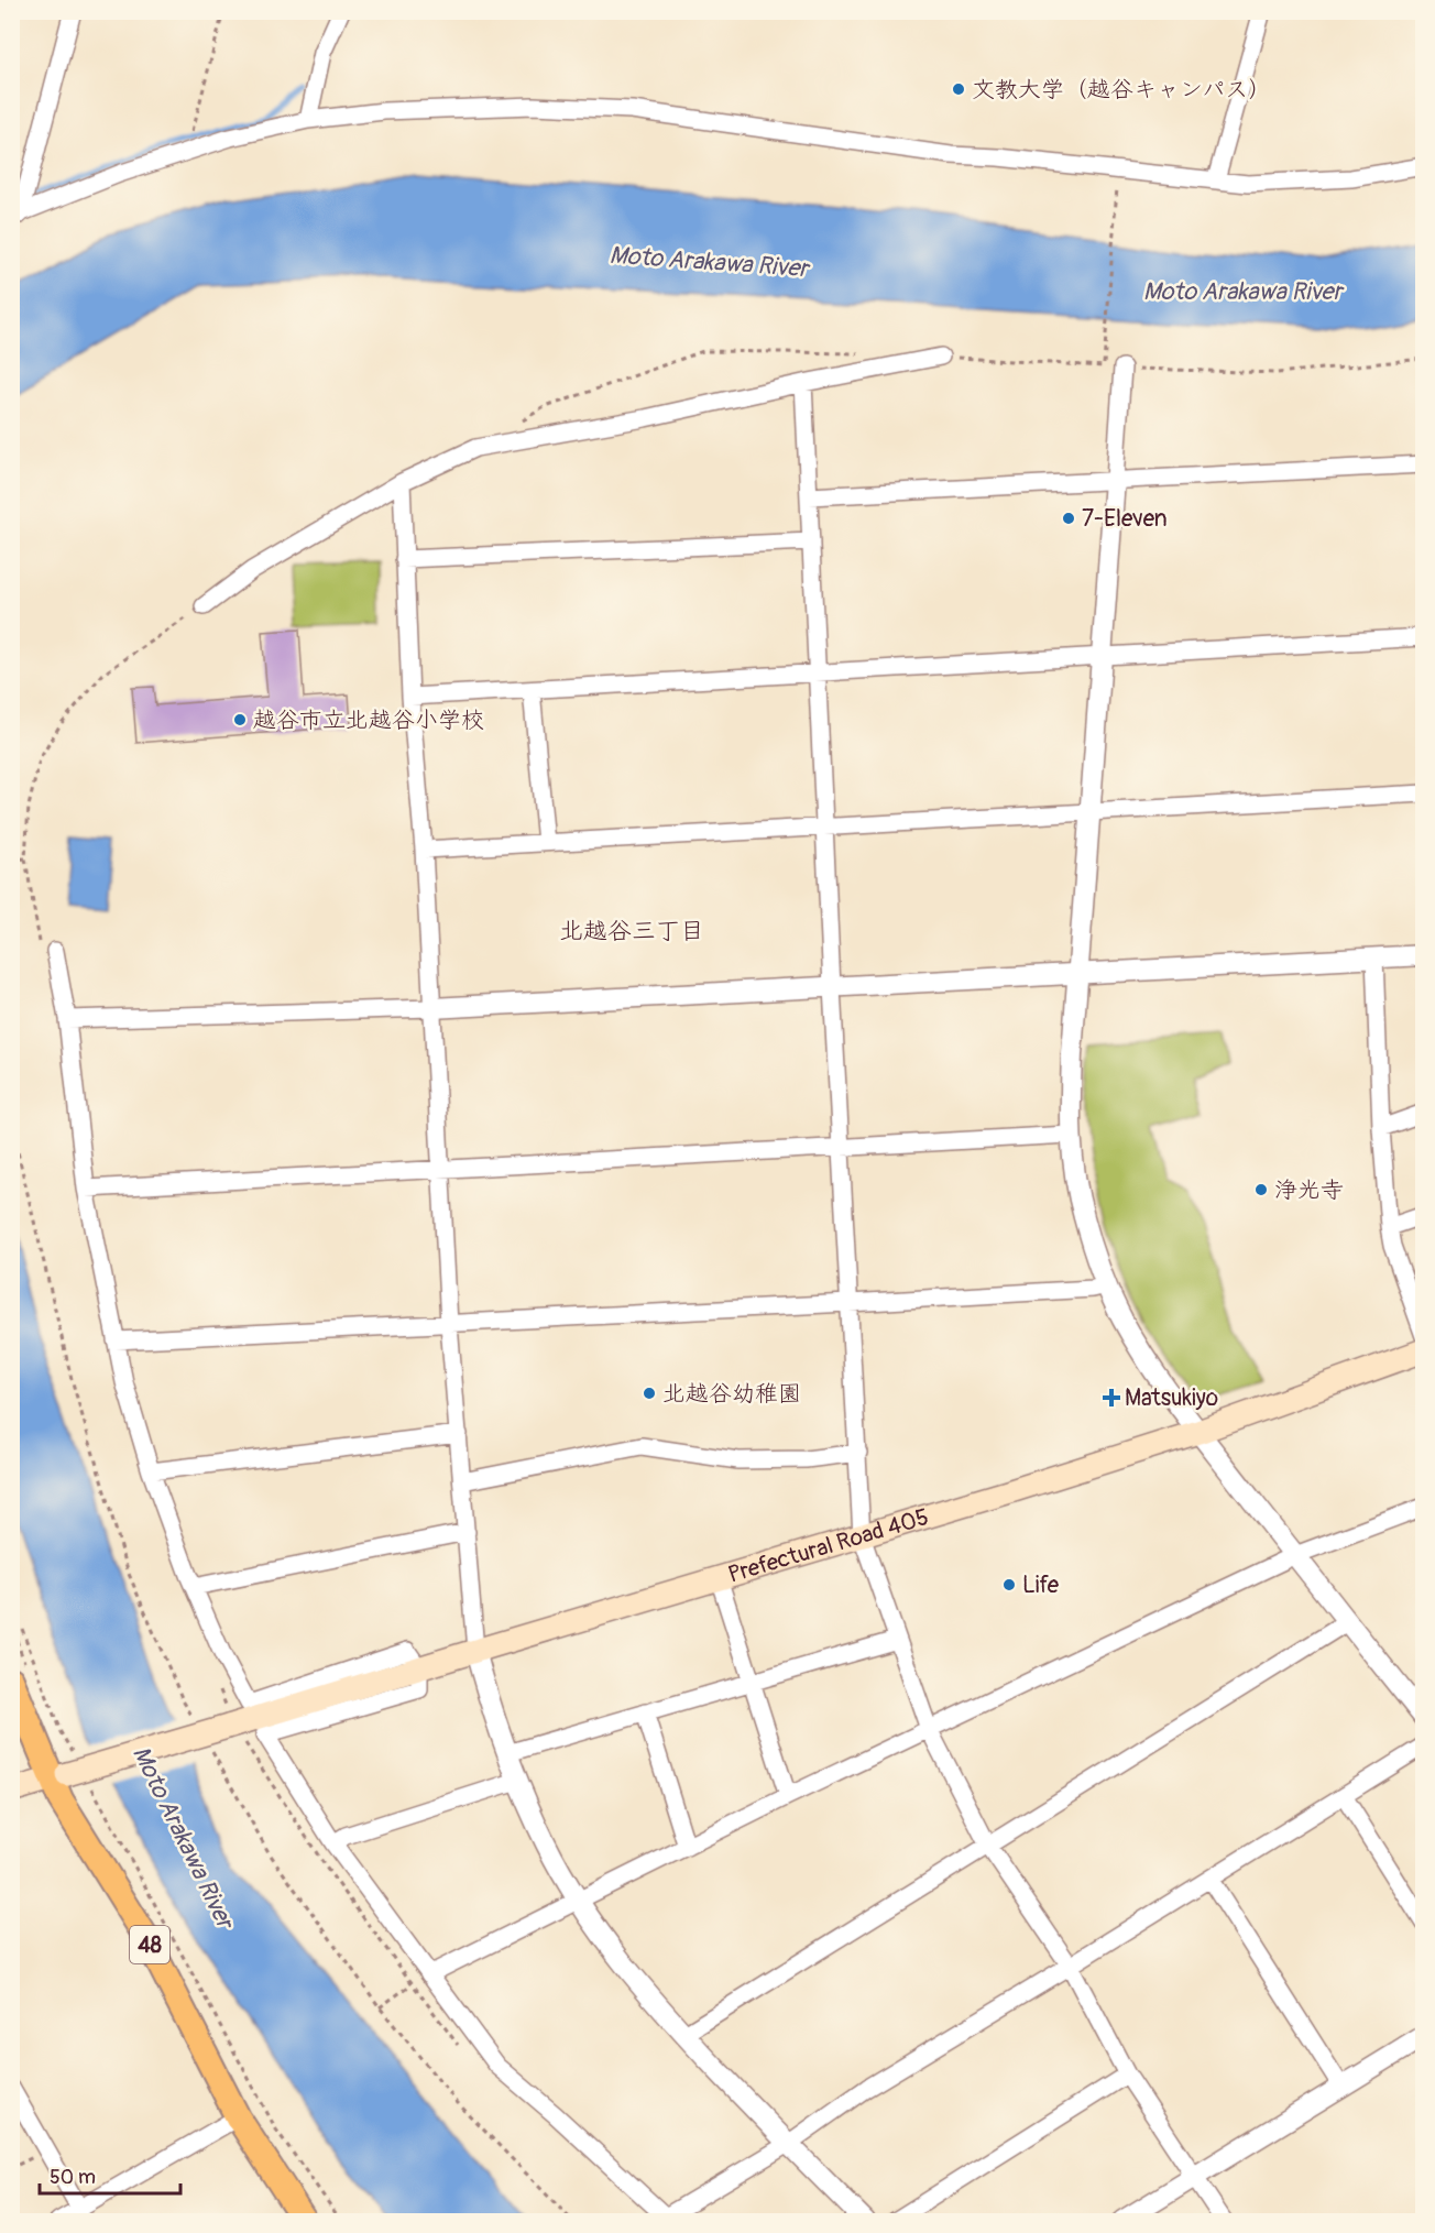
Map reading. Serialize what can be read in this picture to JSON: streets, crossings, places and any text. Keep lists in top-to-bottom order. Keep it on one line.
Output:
{"streets":{"main road":["Prefectural Road 405","48"]},"crossings":[["Prefectural Road 405","48"]],"districts":["北越谷三丁目"],"water":["Moto Arakawa River"],"places":{"other":["文教大学（越谷キャンパス）","7-Eleven","越谷市立北越谷小学校","浄光寺","北越谷幼稚園","Life"],"health":["Matsukiyo"]},"scale_bar":"50 m"}
